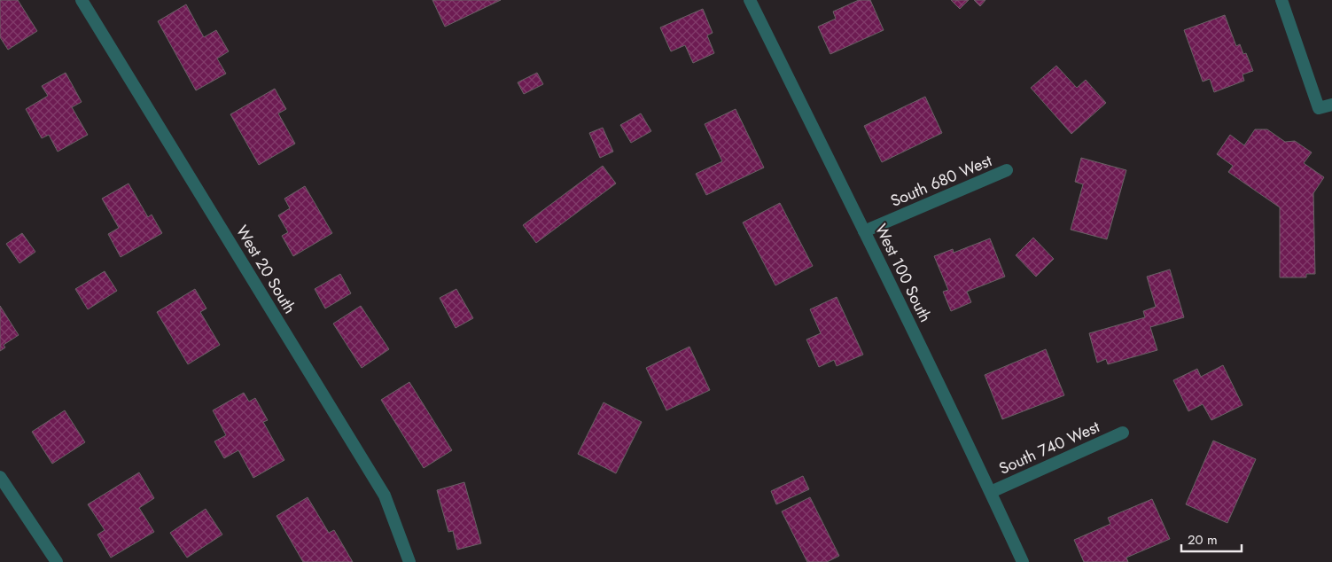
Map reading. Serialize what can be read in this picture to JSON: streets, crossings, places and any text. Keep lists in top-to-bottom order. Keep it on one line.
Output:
{"streets":{"street":["South 680 West","West 20 South","West 100 South","South 740 West"]},"crossings":[["South 680 West","West 100 South"],["West 100 South","South 740 West"]],"scale_bar":"20 m"}
